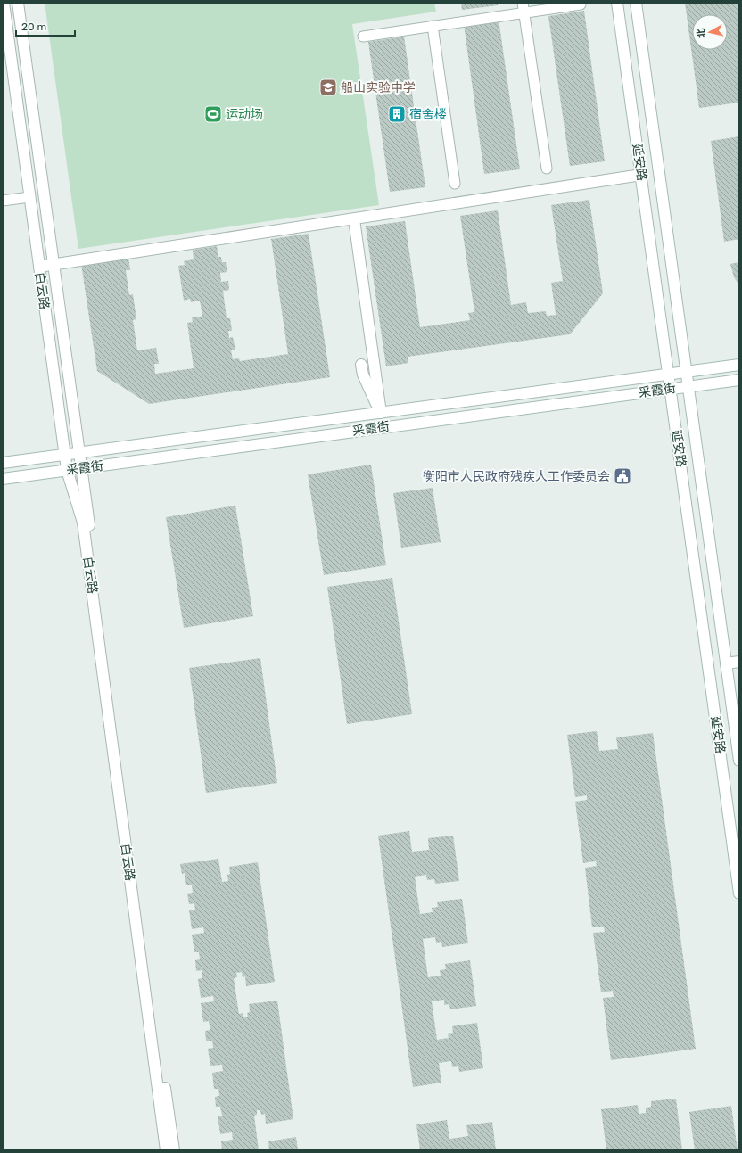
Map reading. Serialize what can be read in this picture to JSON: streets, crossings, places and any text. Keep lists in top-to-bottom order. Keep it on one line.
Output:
{"streets":{"street":["延安路","白云路","采霞街"]},"crossings":[["延安路","采霞街"],["白云路","采霞街"]],"places":{"school or university":["船山实验中学"],"sports":["运动场"],"building":["宿舍楼"],"public building":["衡阳市人民政府残疾人工作委员会"]},"scale_bar":"20 m","north":"left"}
